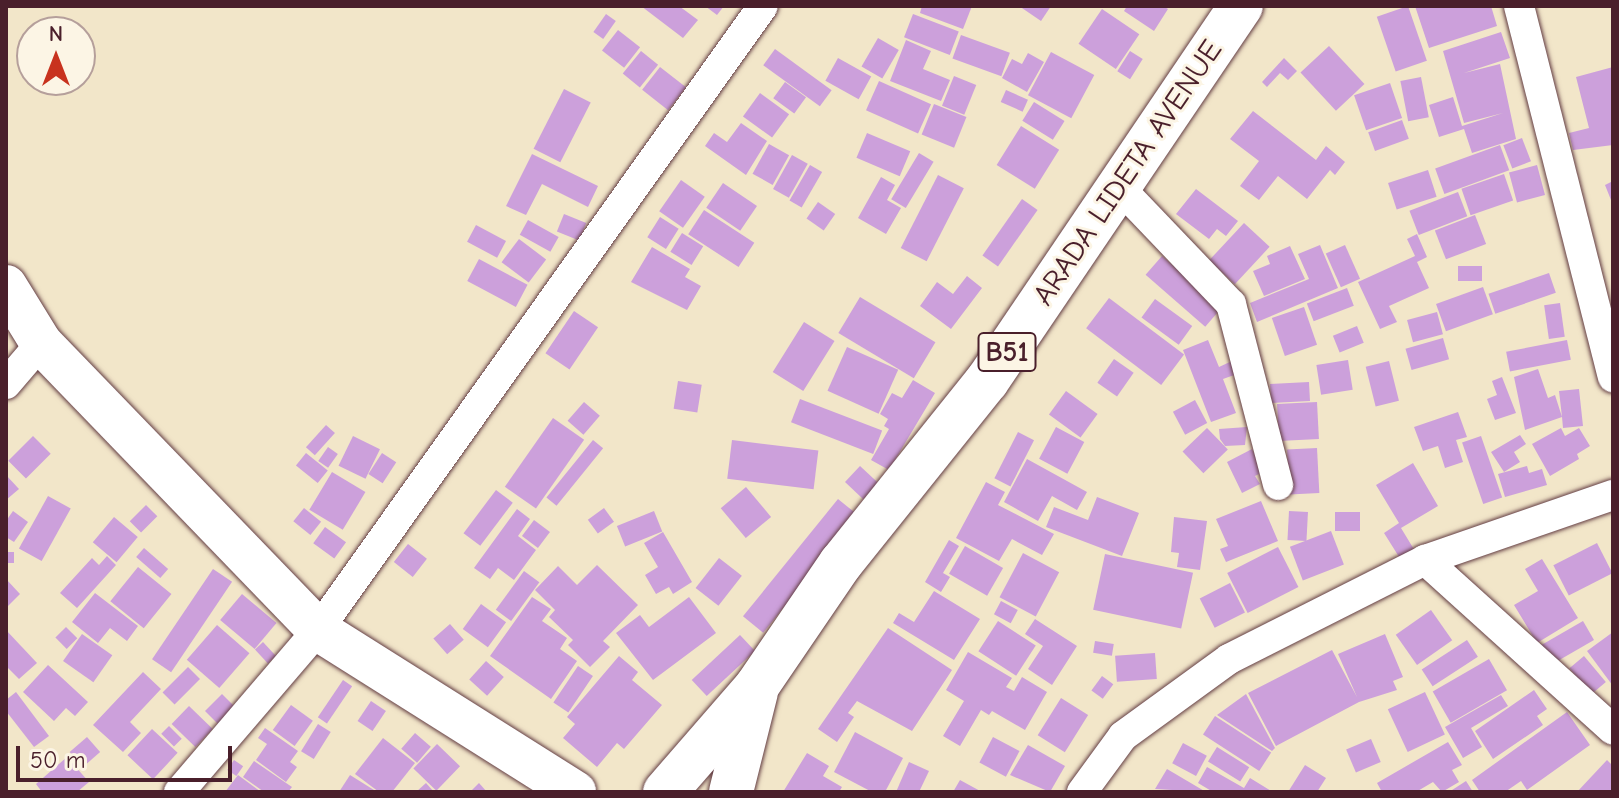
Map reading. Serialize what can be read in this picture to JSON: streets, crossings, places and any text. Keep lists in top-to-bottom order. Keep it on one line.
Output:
{"streets":{"highway":["ARADA LIDETA AVENUE","B51"]},"scale_bar":"50 m","north":"top"}
